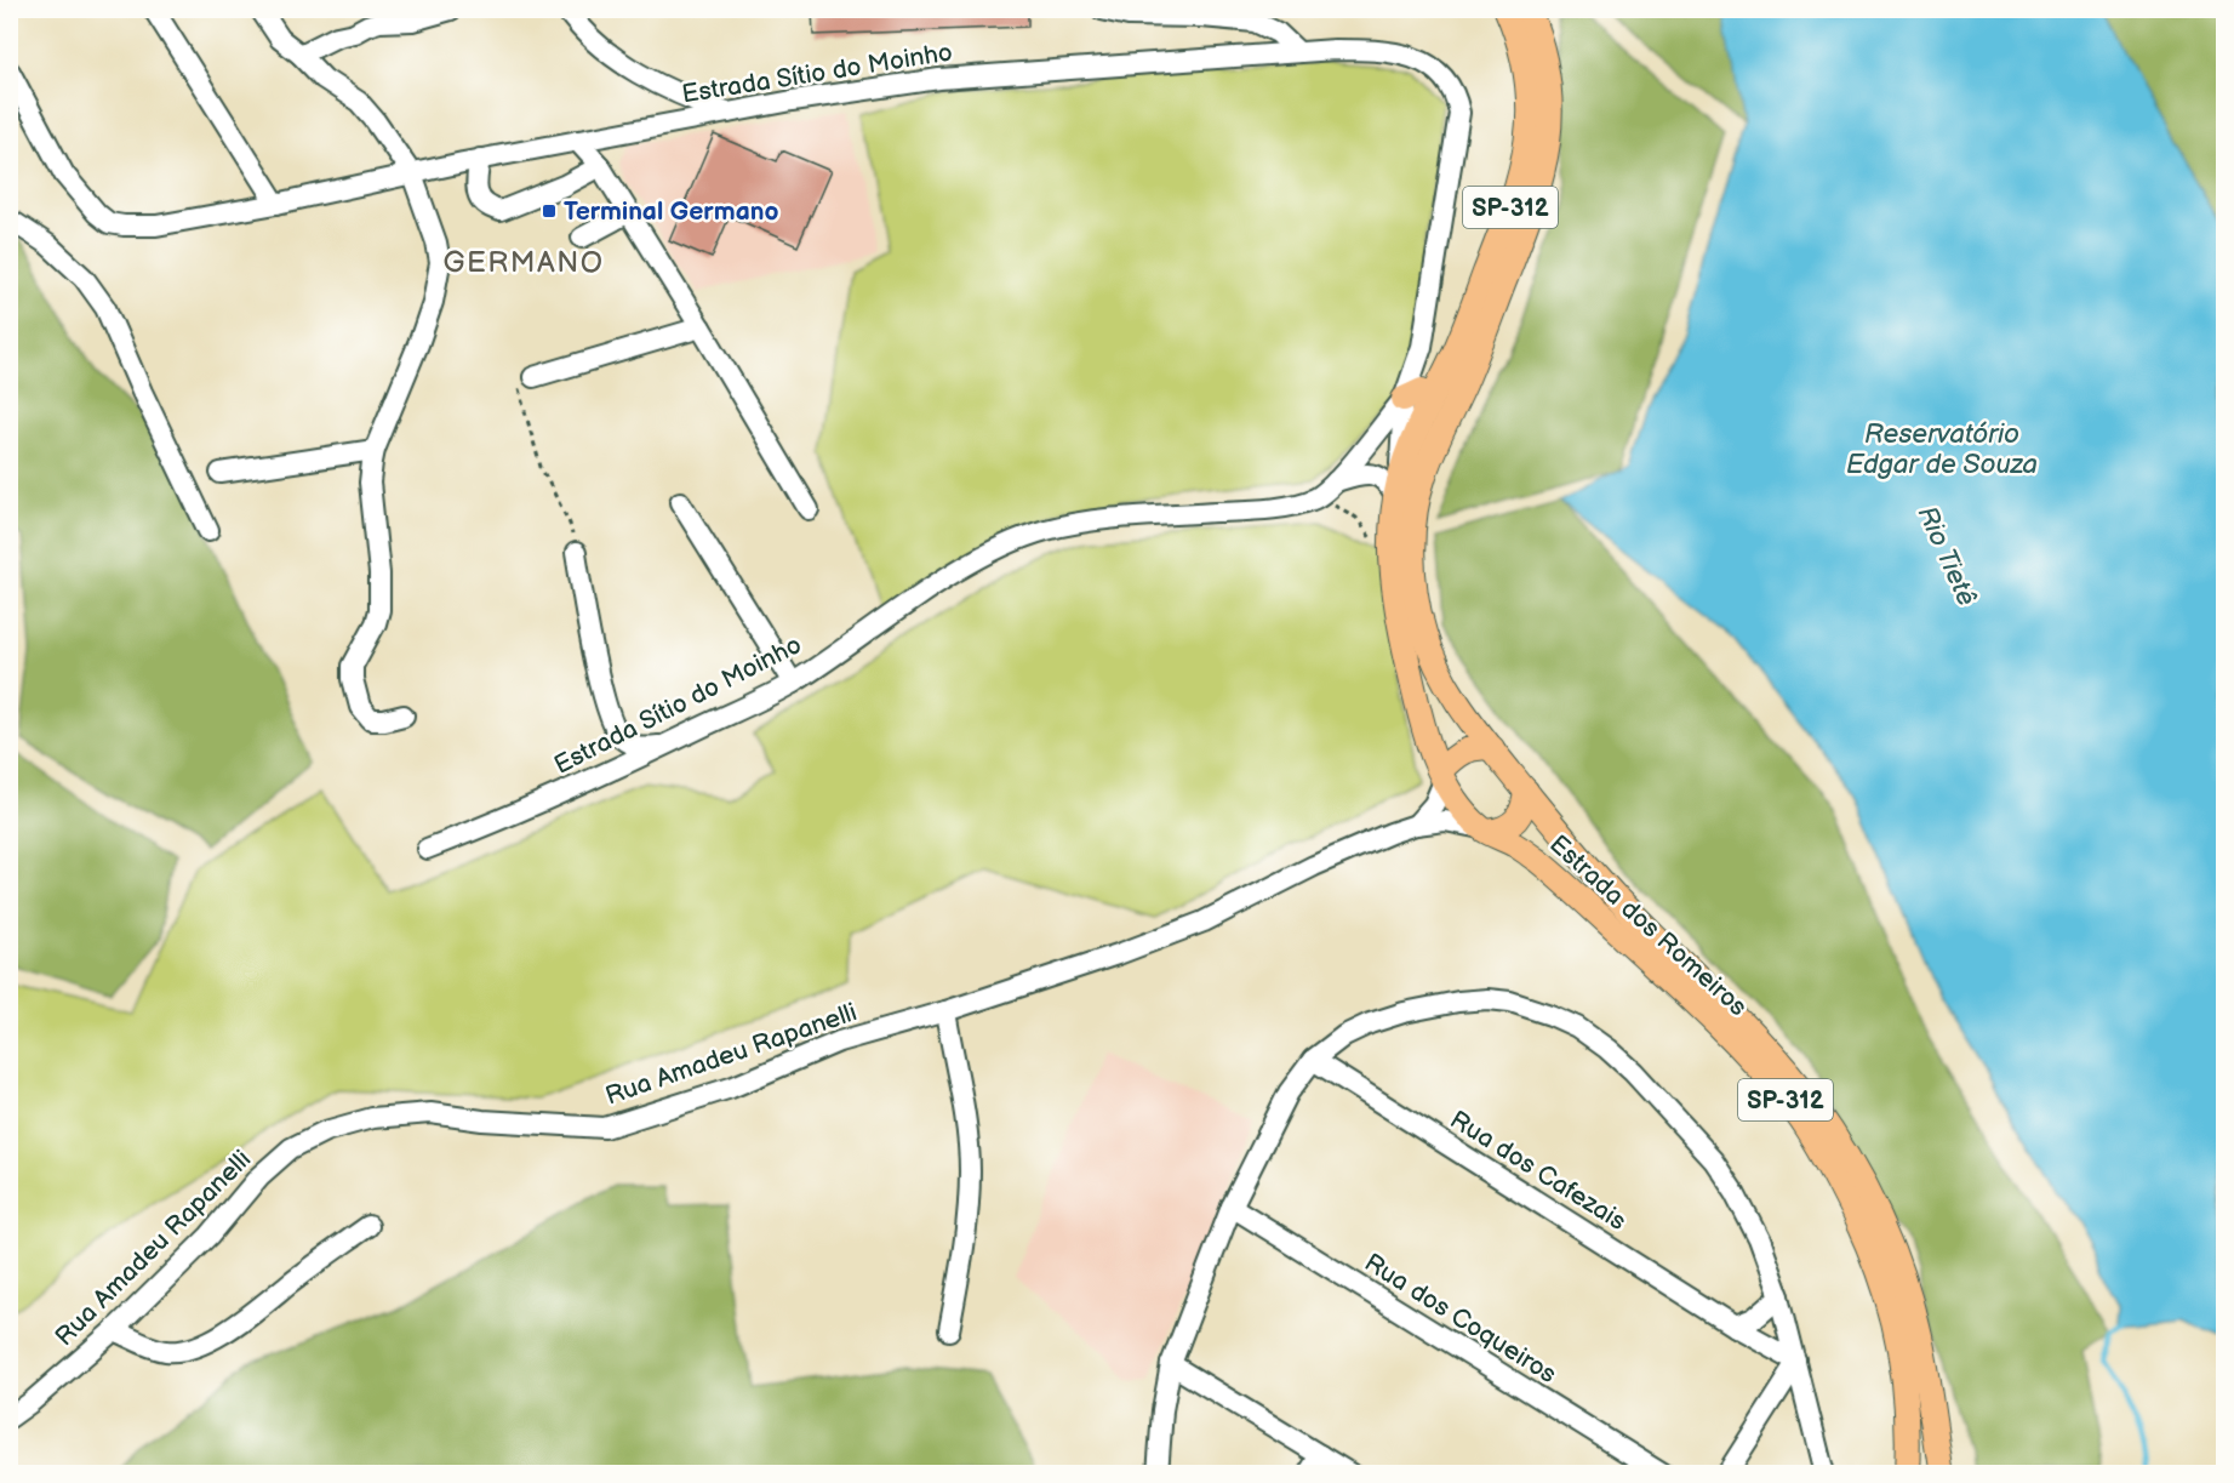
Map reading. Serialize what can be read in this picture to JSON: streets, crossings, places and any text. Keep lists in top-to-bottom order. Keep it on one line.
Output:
{"streets":{"main road":["SP-312","Estrada dos Romeiros"],"street":["Estrada Sítio do Moinho","Rua Amadeu Rapanelli","Rua dos Cafezais","Rua dos Coqueiros"]},"districts":["GERMANO"],"water":["Reservatório Edgar de Souza","Rio Tietê"],"places":{"transit":["Terminal Germano"]}}
